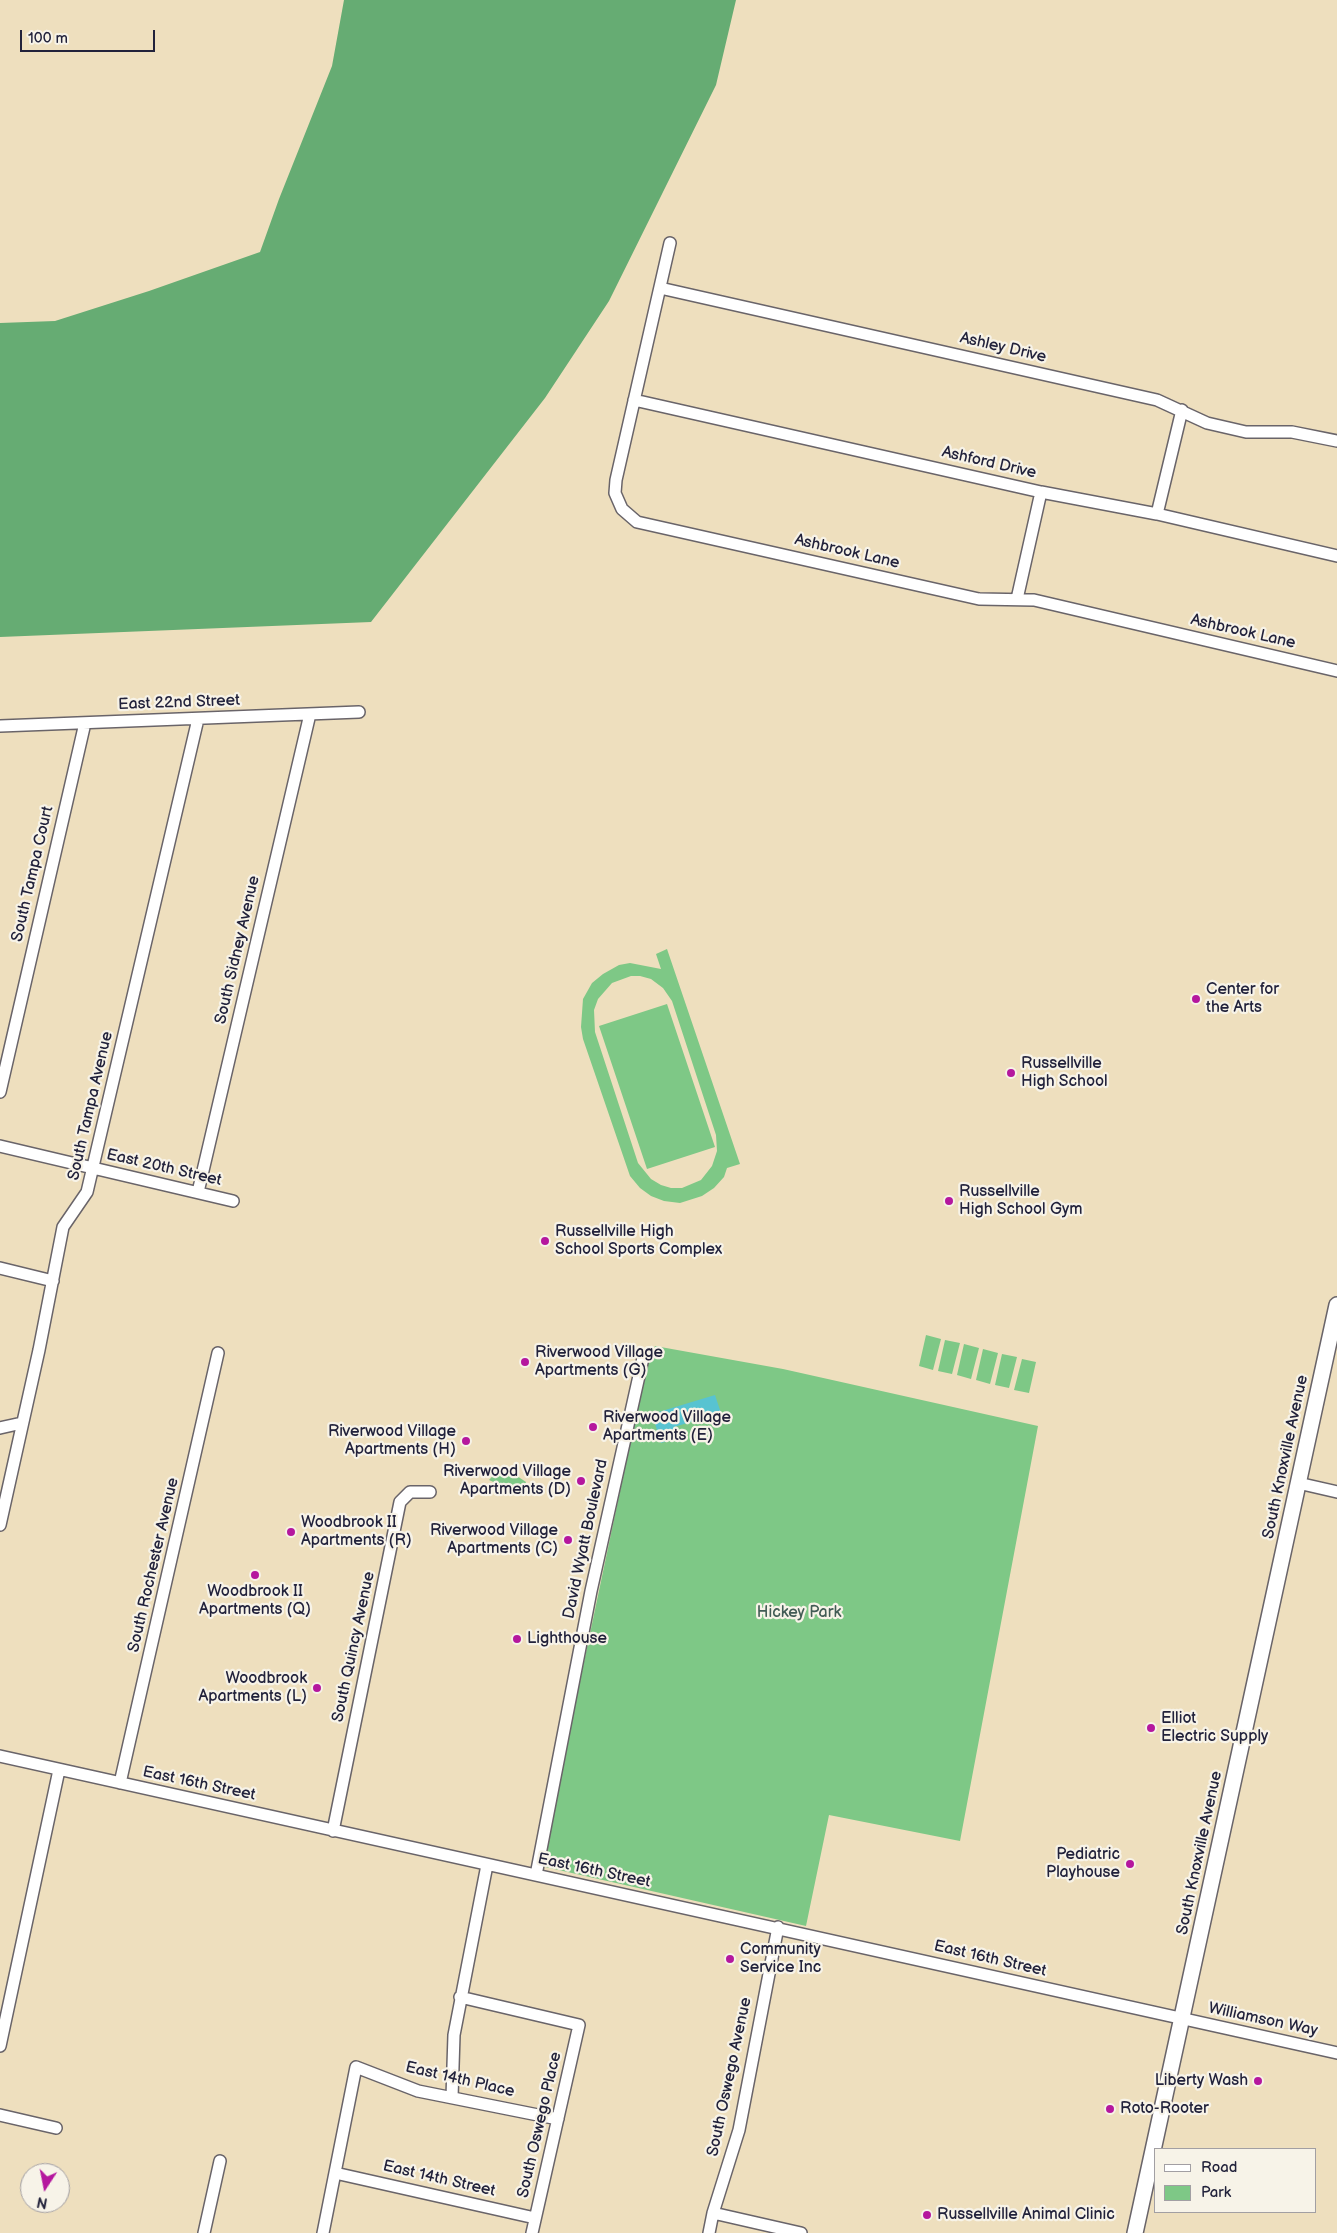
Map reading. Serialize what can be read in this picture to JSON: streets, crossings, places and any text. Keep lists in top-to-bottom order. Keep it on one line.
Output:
{"streets":{"main road":["South Knoxville Avenue"],"street":["Ashley Drive","Ashford Drive","Ashbrook Lane","East 22nd Street","South Tampa Court","South Sidney Avenue","South Tampa Avenue","East 20th Street","David Wyatt Boulevard","South Rochester Avenue","South Quincy Avenue","East 16th Street","Williamson Way","South Oswego Avenue","East 14th Place","South Oswego Place","East 14th Street"]},"crossings":[["Ashley Drive","Ashbrook Lane"],["Ashford Drive","Ashbrook Lane"],["East 22nd Street","South Tampa Court"],["East 22nd Street","South Sidney Avenue"],["East 22nd Street","South Tampa Avenue"],["South Sidney Avenue","East 20th Street"],["South Tampa Avenue","East 20th Street"],["South Knoxville Avenue","East 16th Street"],["South Knoxville Avenue","Williamson Way"],["David Wyatt Boulevard","East 16th Street"],["South Rochester Avenue","East 16th Street"],["South Quincy Avenue","East 16th Street"],["East 16th Street","Williamson Way"],["East 16th Street","South Oswego Avenue"],["East 14th Place","South Oswego Place"],["East 14th Place","East 14th Street"],["South Oswego Place","East 14th Street"]],"parks":["Hickey Park"],"places":["Center for the Arts","Russellville High School","Russellville High School Gym","Russellville High School Sports Complex","Riverwood Village Apartments (G)","Riverwood Village Apartments (E)","Riverwood Village Apartments (H)","Riverwood Village Apartments (D)","Woodbrook II Apartments (R)","Riverwood Village Apartments (C)","Woodbrook II Apartments (Q)","Lighthouse","Woodbrook Apartments (L)","Elliot Electric Supply","Pediatric Playhouse","Community Service Inc","Liberty Wash","Roto-Rooter","Russellville Animal Clinic"],"legend":["Road","Park"],"scale_bar":"100 m","north":"bottom"}
